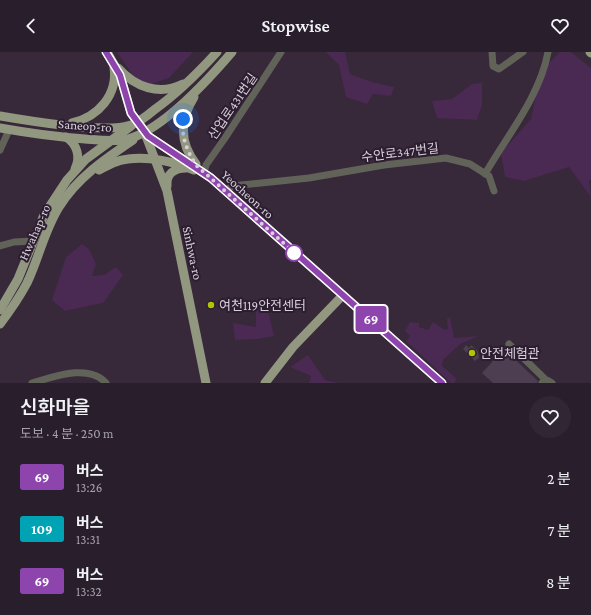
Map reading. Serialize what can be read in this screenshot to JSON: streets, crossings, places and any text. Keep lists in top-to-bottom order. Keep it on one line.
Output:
{"streets":{"main road":["Saneop-ro","Yeocheon-ro","Hwahap-ro","Sinhwa-ro"],"street":["산업로431번길","수안로347번길"]},"crossings":[["산업로431번길","Yeocheon-ro"],["Saneop-ro","Yeocheon-ro"],["Saneop-ro","Hwahap-ro"],["Saneop-ro","Sinhwa-ro"],["수안로347번길","Yeocheon-ro"],["Yeocheon-ro","Hwahap-ro"],["Yeocheon-ro","Sinhwa-ro"],["Hwahap-ro","Sinhwa-ro"]],"places":["여천119안전센터","안전체험관"],"lines":["bus line 69"],"page":{"header":"Stopwise","on_map":"69","heading":["신화마을","도보 · 4 분 · 250 m"],"list":[{"mark":"69","name":"버스","note":"13:26","value":"2 분"},{"mark":"109","name":"버스","note":"13:31","value":"7 분"},{"mark":"69","name":"버스","note":"13:32","value":"8 분"}]}}
